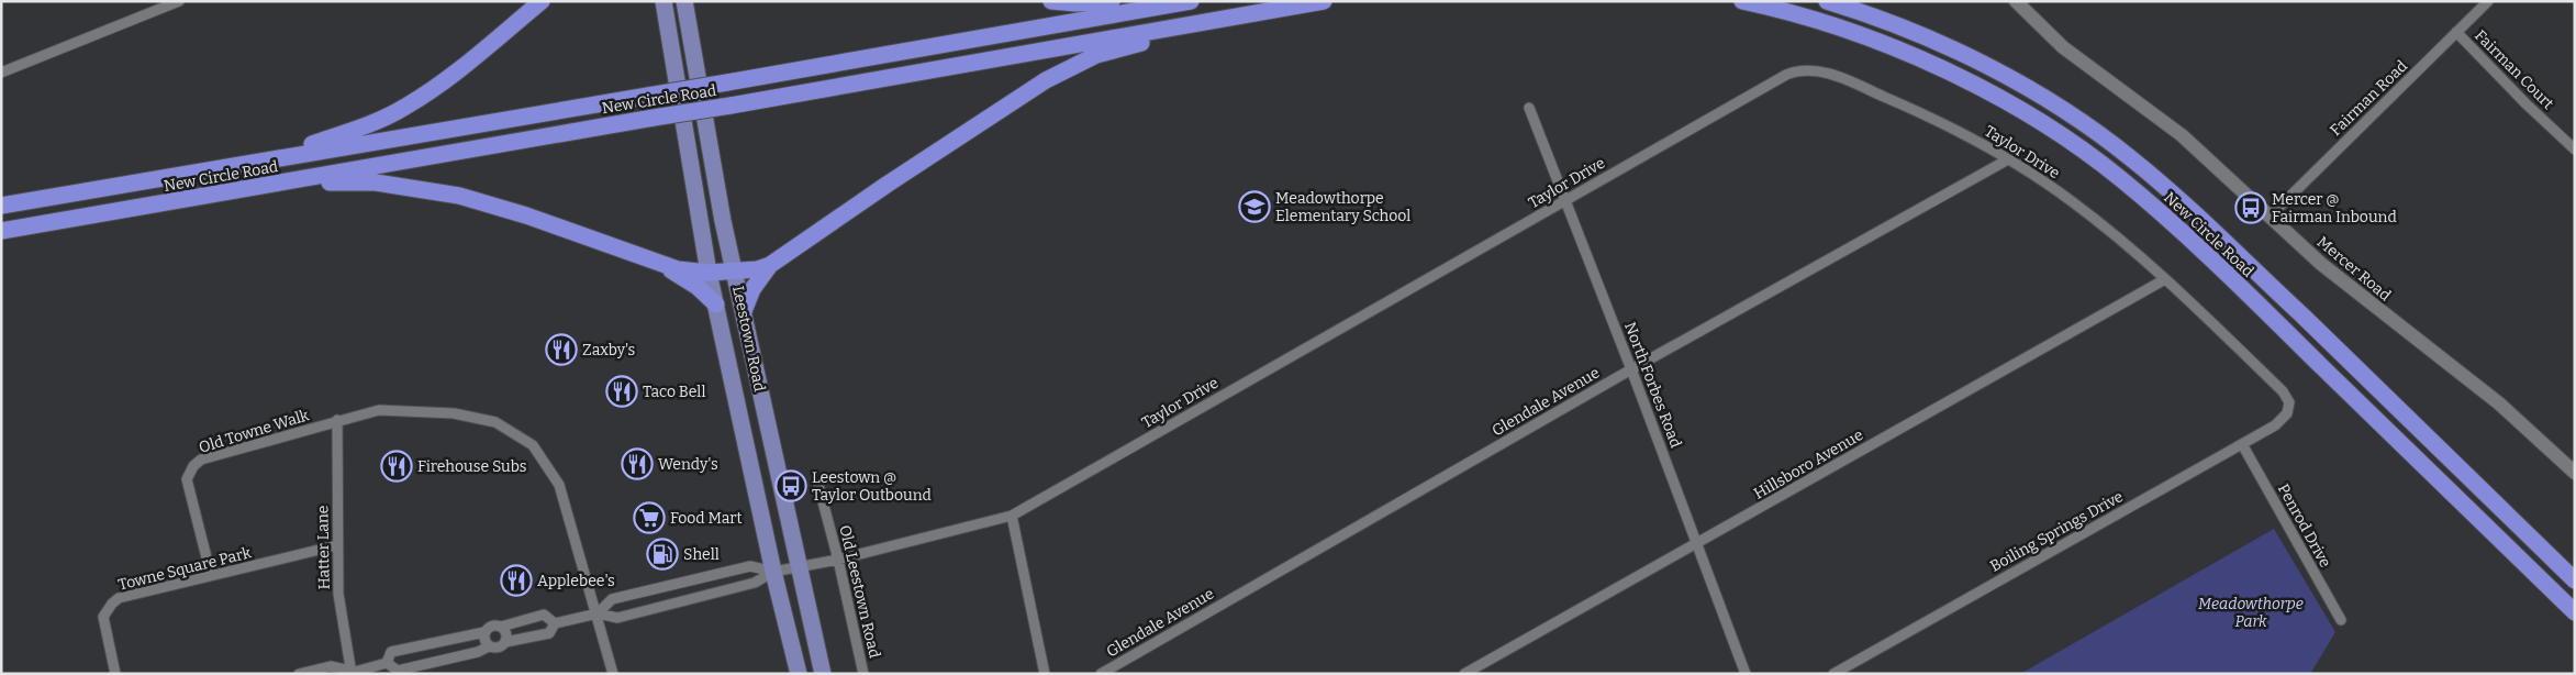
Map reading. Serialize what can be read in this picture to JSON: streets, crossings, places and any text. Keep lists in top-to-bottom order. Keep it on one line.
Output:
{"streets":{"highway":["New Circle Road"],"main road":["Leestown Road"],"street":["Fairman Court","Fairman Road","Taylor Drive","Mercer Road","North Forbes Road","Glendale Avenue","Old Towne Walk","Hillsboro Avenue","Penrod Drive","Boiling Springs Drive","Hatter Lane","Towne Square Park","Old Leestown Road"]},"crossings":[["Fairman Court","Fairman Road"],["Fairman Road","Mercer Road"],["Taylor Drive","Leestown Road"],["Taylor Drive","North Forbes Road"],["Taylor Drive","Glendale Avenue"],["Taylor Drive","Hillsboro Avenue"],["Taylor Drive","Boiling Springs Drive"],["Taylor Drive","Old Leestown Road"],["North Forbes Road","Glendale Avenue"],["North Forbes Road","Hillsboro Avenue"],["Old Towne Walk","Hatter Lane"],["Old Towne Walk","Towne Square Park"],["Penrod Drive","Boiling Springs Drive"],["Hatter Lane","Towne Square Park"]],"parks":["Meadowthorpe Park"],"places":{"school or university":["Meadowthorpe Elementary School"],"bus stop":["Mercer @ Fairman Inbound","Leestown @ Taylor Outbound"],"restaurant":["Zaxby's","Taco Bell","Wendy's","Firehouse Subs","Applebee's"],"supermarket":["Food Mart"],"fuel station":["Shell"]}}
